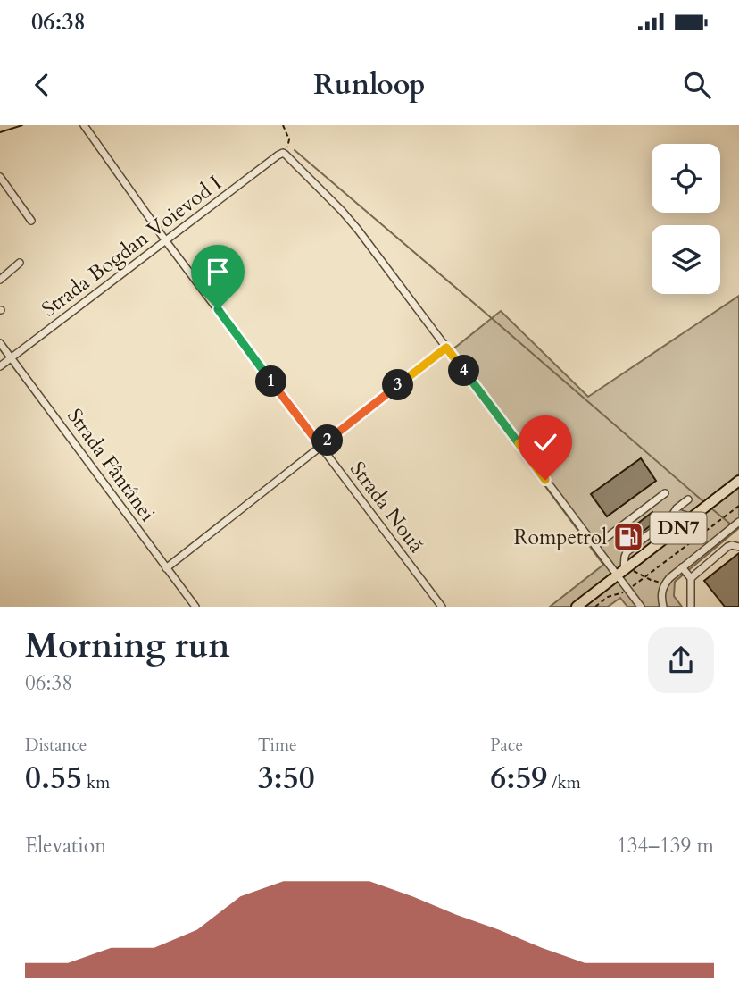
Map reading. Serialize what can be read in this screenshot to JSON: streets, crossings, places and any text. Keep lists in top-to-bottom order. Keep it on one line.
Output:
{"streets":{"highway":["DN7"],"street":["Strada Bogdan Voievod I","Strada Fântânei","Strada Nouă"]},"crossings":[["Strada Bogdan Voievod I","Strada Fântânei"],["Strada Bogdan Voievod I","Strada Nouă"]],"places":{"fuel station":["Rompetrol"]},"page":{"status":"06:38","header":"Runloop","pins":["4","1","3","2"],"heading":["Morning run","06:38"],"stats":[["Distance","0.55 km"],["Time","3:50"],["Pace","6:59 /km"]],"chart":["Elevation","134–139 m"]}}
